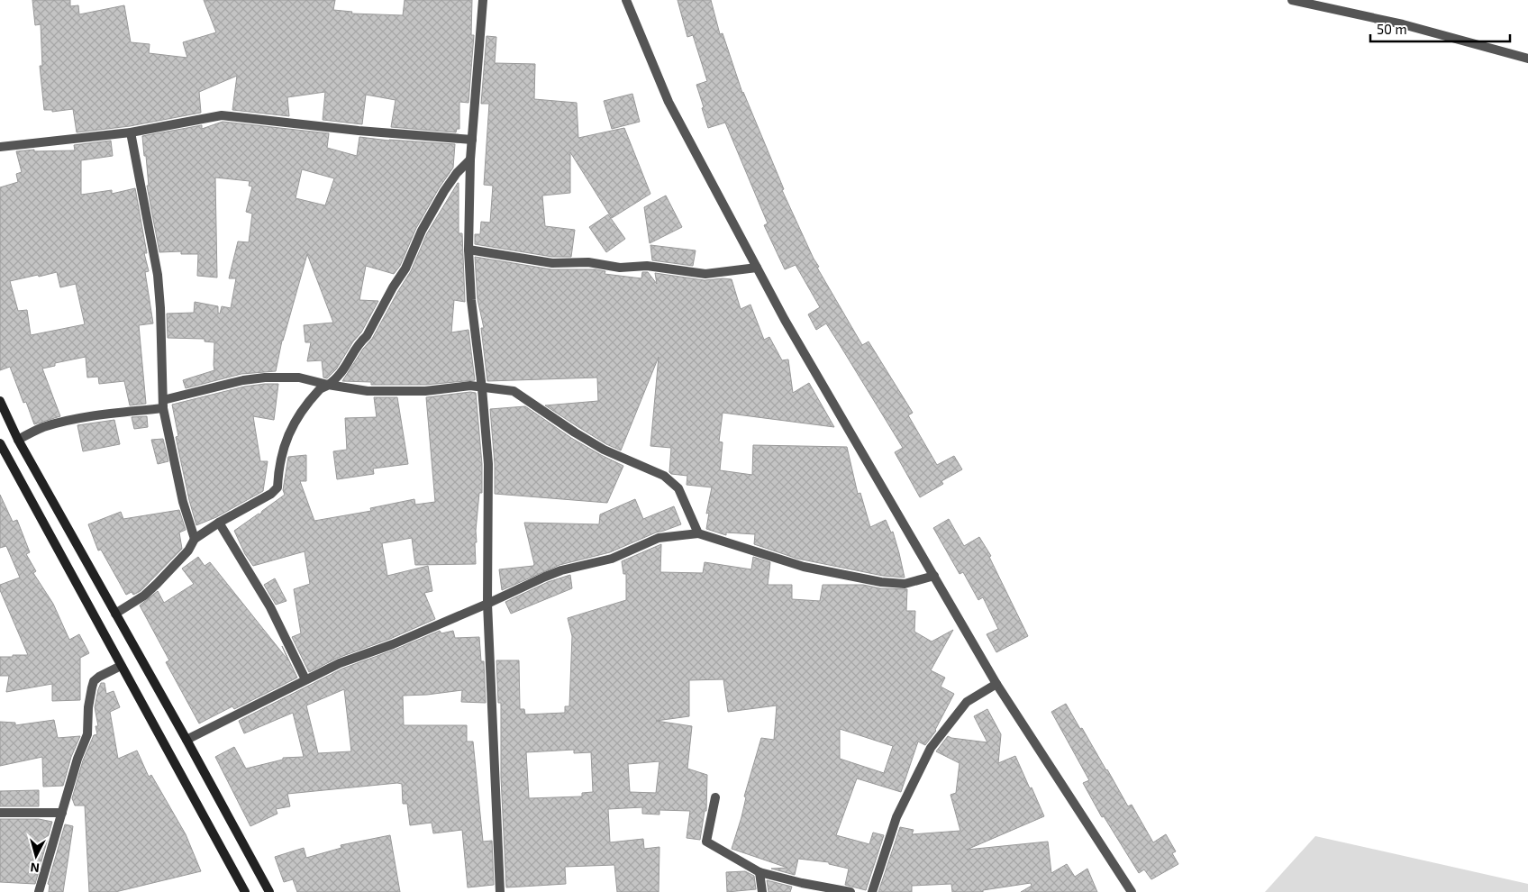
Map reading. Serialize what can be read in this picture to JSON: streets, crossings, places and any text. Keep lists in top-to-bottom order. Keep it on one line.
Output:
{"scale_bar":"50 m","north":"bottom"}
